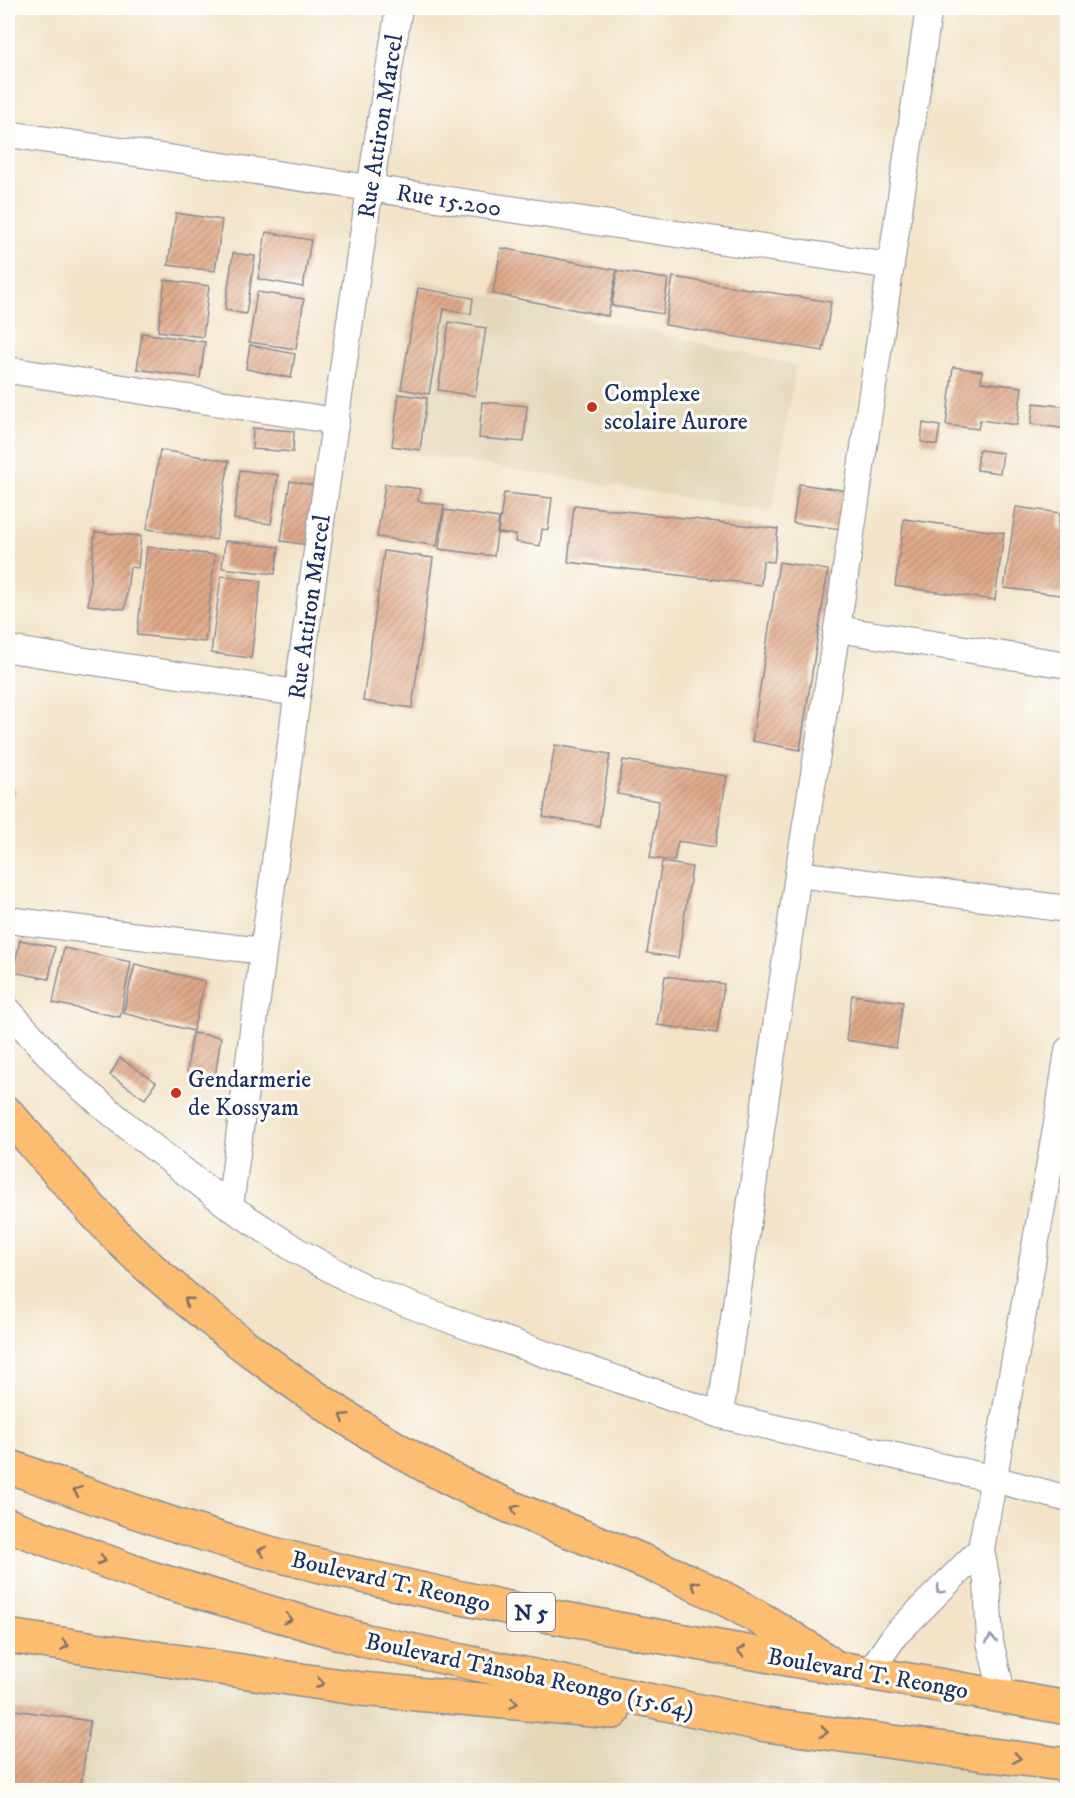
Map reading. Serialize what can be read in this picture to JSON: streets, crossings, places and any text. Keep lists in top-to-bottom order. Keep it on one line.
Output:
{"streets":{"highway":["Boulevard T. Reongo","N 5","Boulevard Tânsoba Reongo (15.64)"],"street":["Rue Attiron Marcel","Rue 15.200"]},"crossings":[["Rue Attiron Marcel","Rue 15.200"]],"places":["Complexe scolaire Aurore","Gendarmerie de Kossyam"]}
